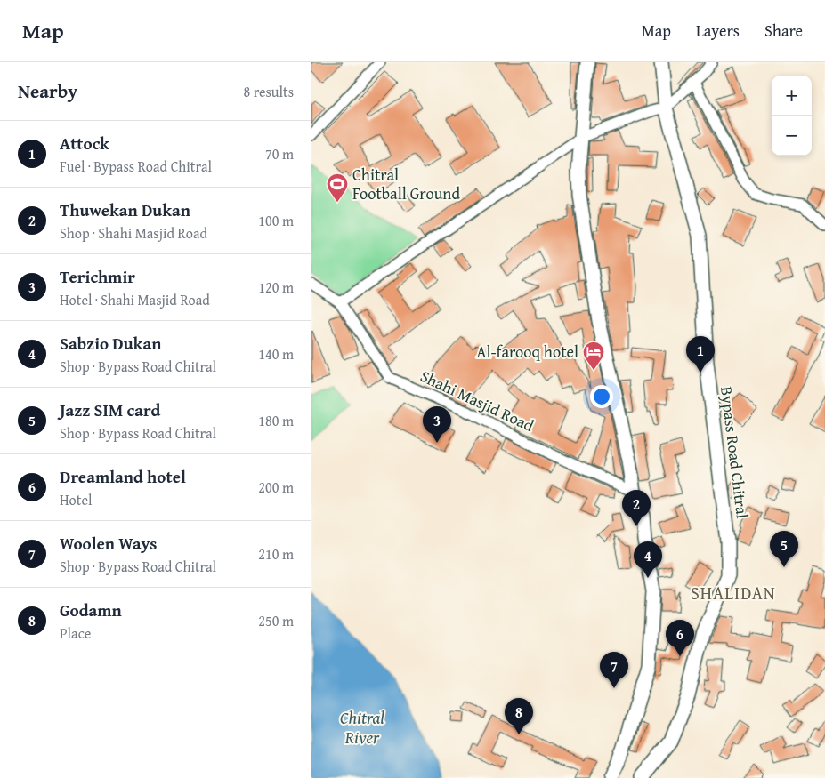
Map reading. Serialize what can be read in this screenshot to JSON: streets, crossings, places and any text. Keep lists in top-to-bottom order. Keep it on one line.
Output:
{"streets":{"street":["Shahi Masjid Road","Bypass Road Chitral"]},"districts":["SHALIDAN"],"water":["Chitral River"],"places":{"sports":["Chitral Football Ground"],"hotel":["Al-farooq hotel"]},"page":{"header":"Map","nav":["Map","Layers","Share"],"heading":["Nearby","8 results"],"map_buttons":["+","−"],"list":[{"mark":"1","name":"Attock","note":"Fuel · Bypass Road Chitral","value":"70 m"},{"mark":"2","name":"Thuwekan Dukan","note":"Shop · Shahi Masjid Road","value":"100 m"},{"mark":"3","name":"Terichmir","note":"Hotel · Shahi Masjid Road","value":"120 m"},{"mark":"4","name":"Sabzio Dukan","note":"Shop · Bypass Road Chitral","value":"140 m"},{"mark":"5","name":"Jazz SIM card","note":"Shop · Bypass Road Chitral","value":"180 m"},{"mark":"6","name":"Dreamland hotel","note":"Hotel","value":"200 m"},{"mark":"7","name":"Woolen Ways","note":"Shop · Bypass Road Chitral","value":"210 m"},{"mark":"8","name":"Godamn","note":"Place","value":"250 m"}],"pins":["1","3","2","5","4","6","7","8"]}}
